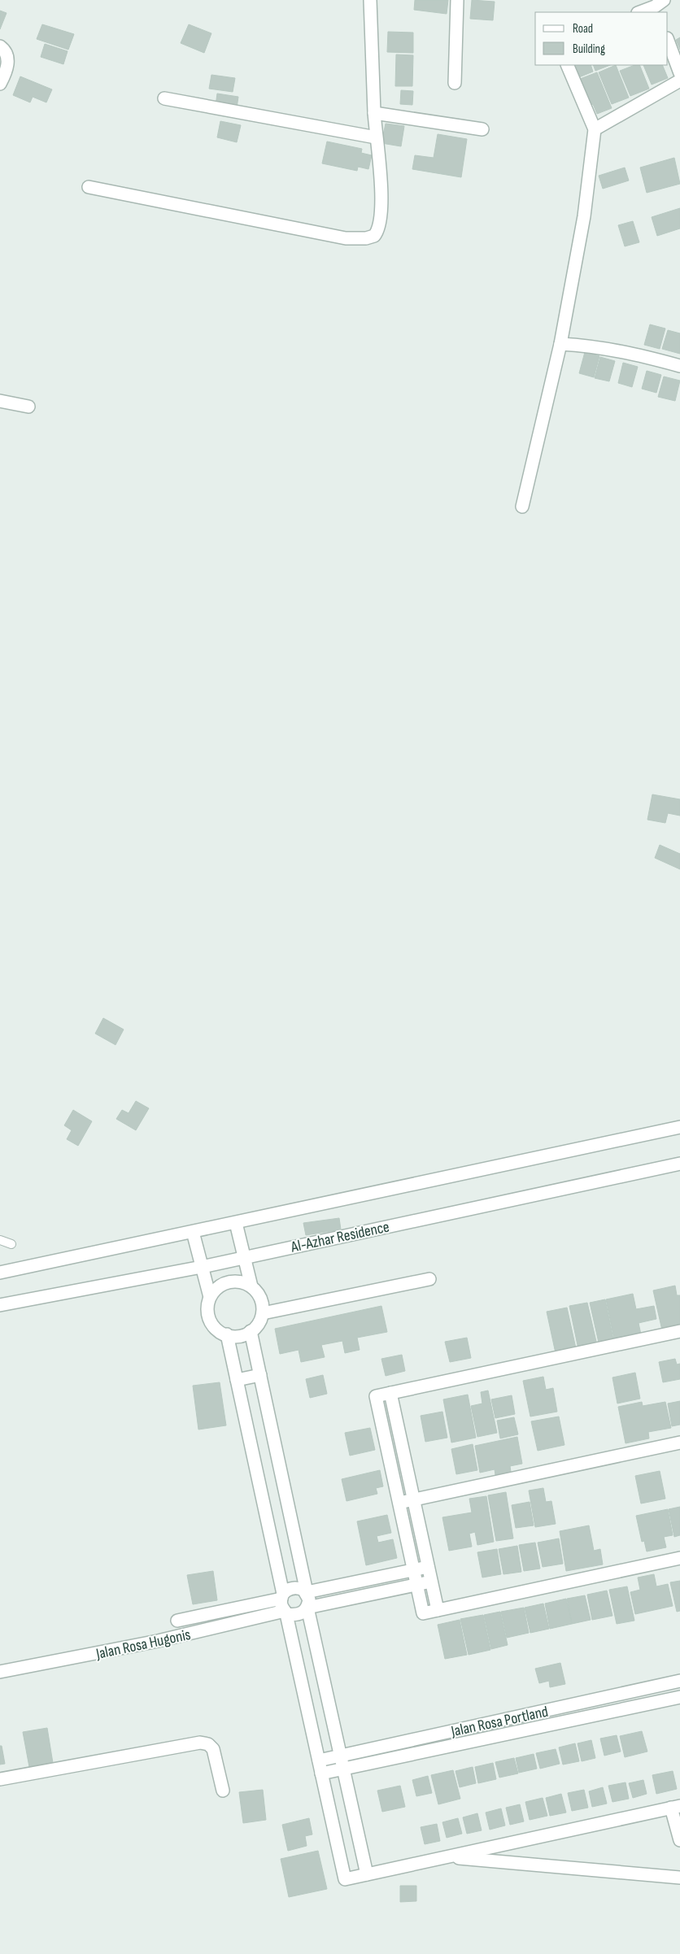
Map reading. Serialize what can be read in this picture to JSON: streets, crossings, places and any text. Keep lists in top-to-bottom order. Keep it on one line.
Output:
{"streets":{"street":["Al-Azhar Residence","Jalan Rosa Hugonis","Jalan Rosa Portland"]},"legend":["Road","Building"]}
